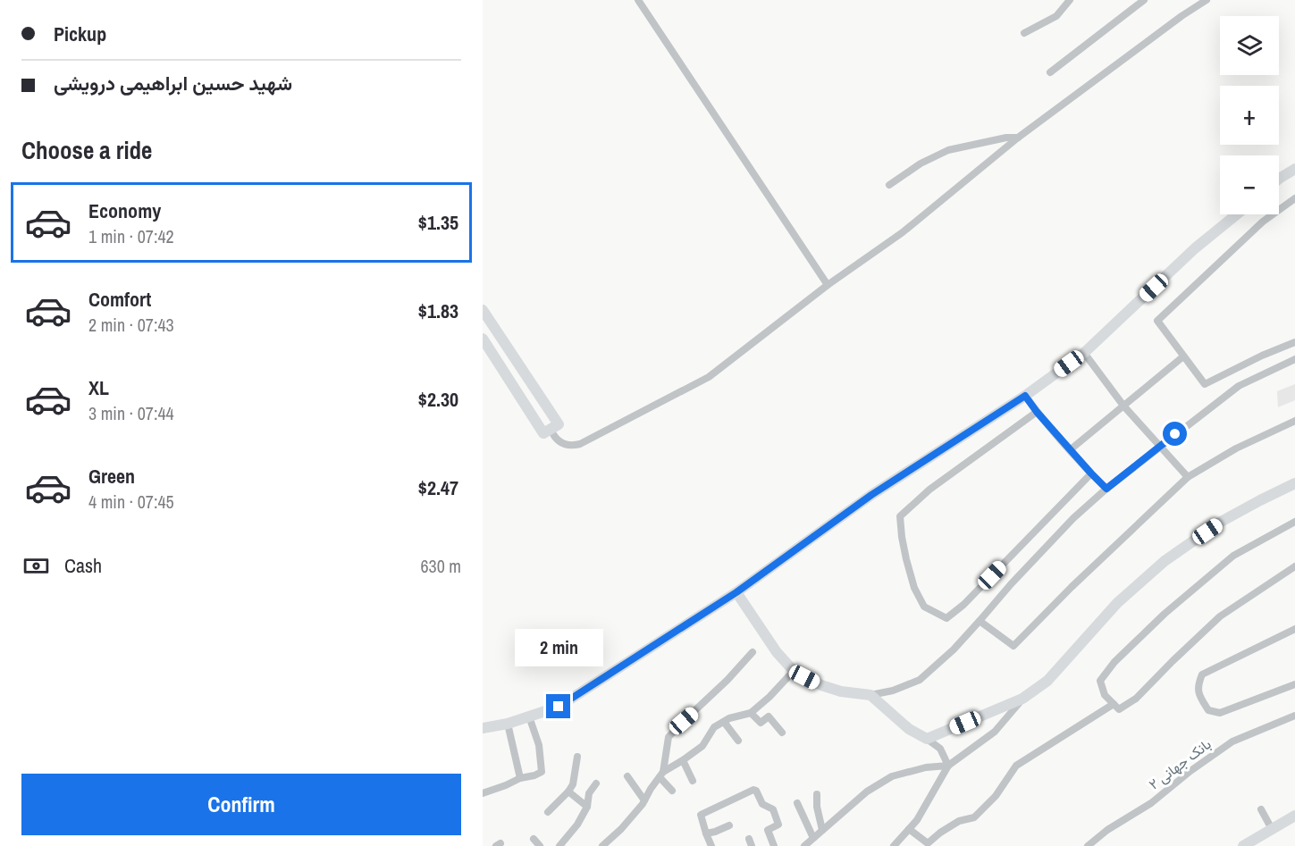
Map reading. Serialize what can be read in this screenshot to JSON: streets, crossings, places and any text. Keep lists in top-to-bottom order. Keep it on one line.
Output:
{"streets":{"street":["بانک جهانی ۲"]},"page":{"banner":["Pickup","شهید حسین ابراهیمی درویشی"],"map_buttons":["+","−"],"heading":"Choose a ride","list":[{"name":"Economy","note":"1 min · 07:42","value":"$1.35"},{"name":"Comfort","note":"2 min · 07:43","value":"$1.83"},{"name":"XL","note":"3 min · 07:44","value":"$2.30"},{"name":"Green","note":"4 min · 07:45","value":"$2.47"}],"pay":["Cash","630 m"],"bubble":"2 min","buttons":"Confirm"}}
